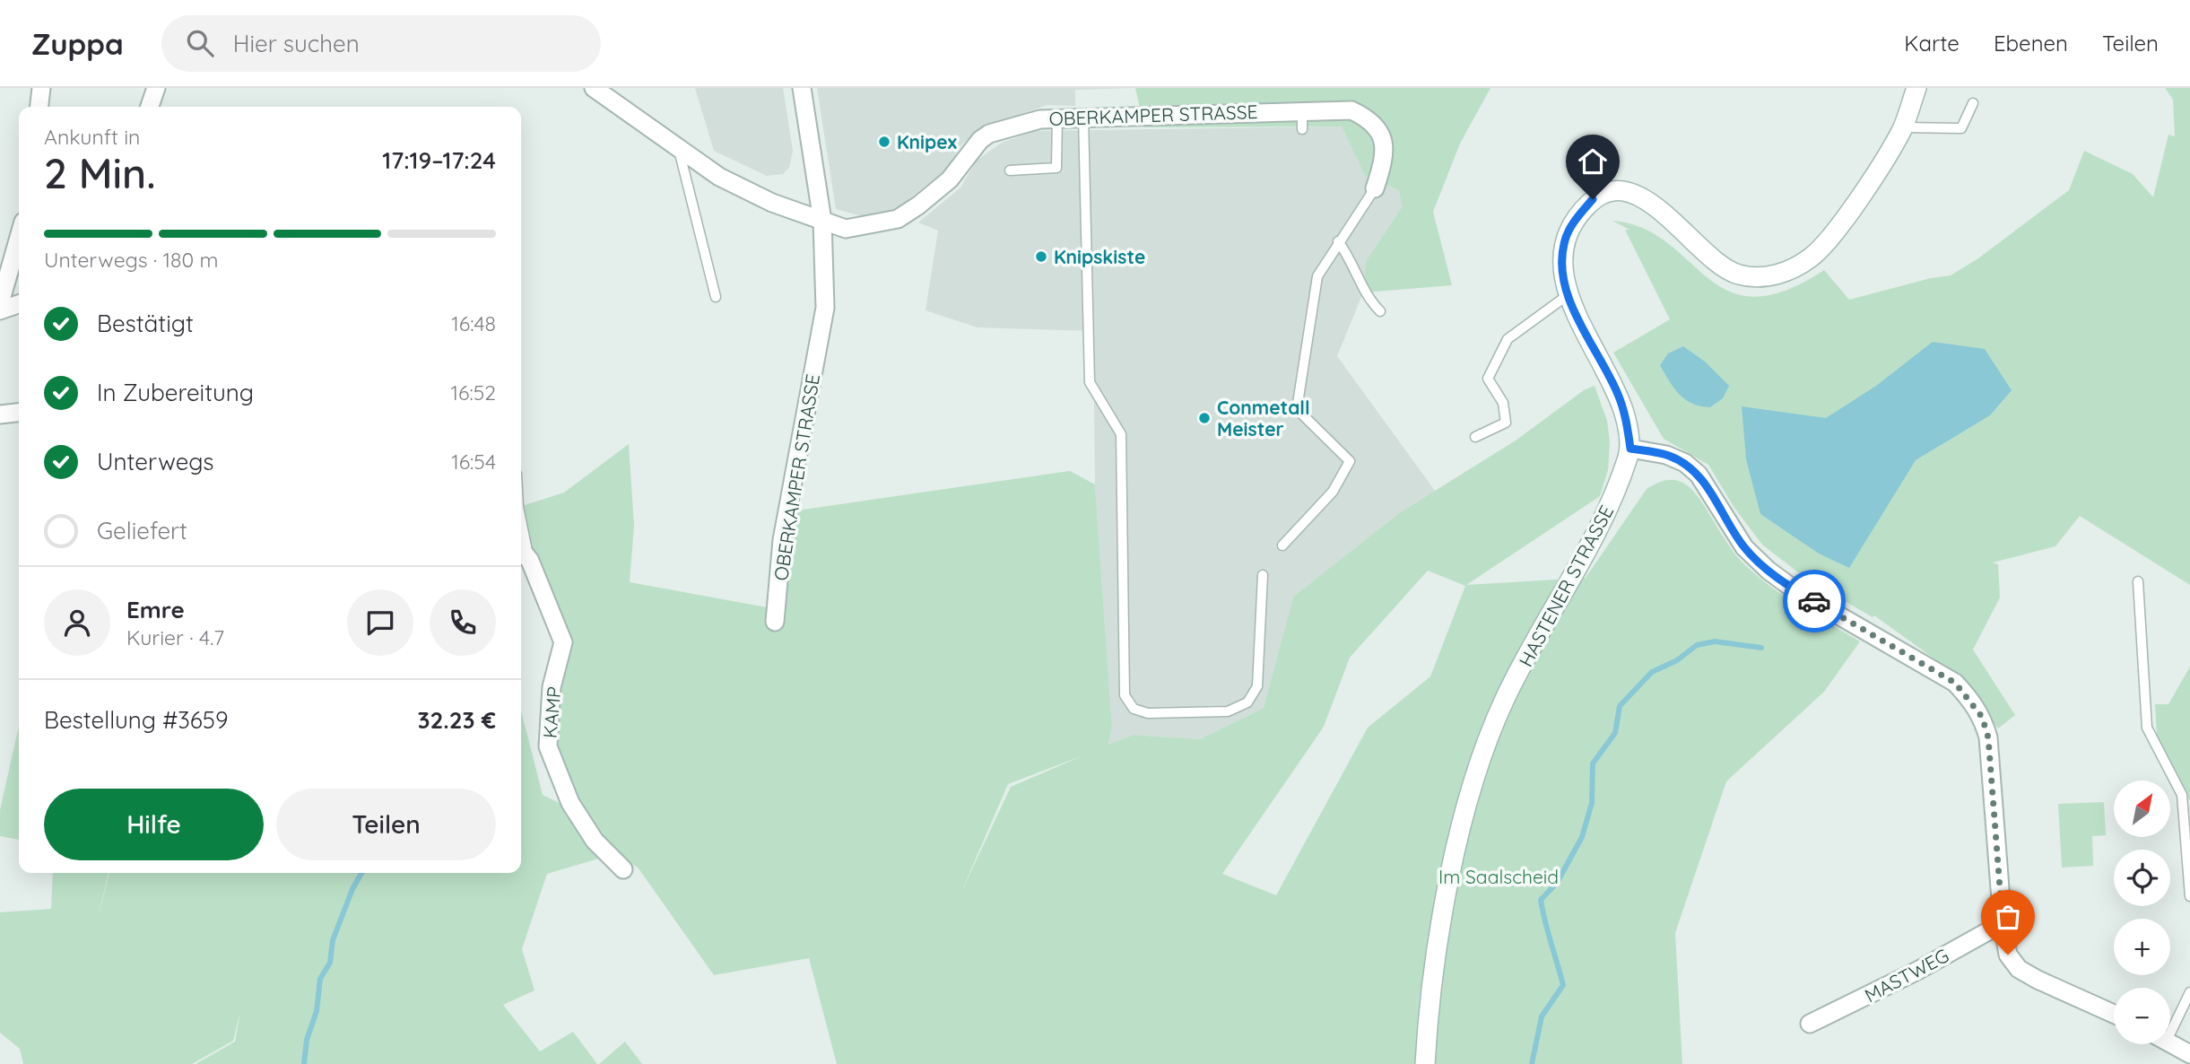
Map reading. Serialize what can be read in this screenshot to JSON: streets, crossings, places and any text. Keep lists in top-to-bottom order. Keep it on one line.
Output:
{"streets":{"main road":["HASTENER STRASSE"],"street":["OBERKAMPER STRASSE","KAMP","MASTWEG"]},"parks":["Im Saalscheid"],"places":["Knipex","Knipskiste","Conmetall Meister"],"north":"top right","page":{"header":"Zuppa","search":"Hier suchen","nav":["Karte","Ebenen","Teilen"],"heading":["2 Min.","Ankunft in","17:19–17:24"],"panel":["Emre","Kurier · 4.7","Bestellung #3659","32.23 €"],"bar":"Unterwegs · 180 m","list":[["Bestätigt","16:48"],["In Zubereitung","16:52"],["Unterwegs","16:54"],"Geliefert"],"buttons":["Hilfe","Teilen"],"map_buttons":["+","−"]}}
